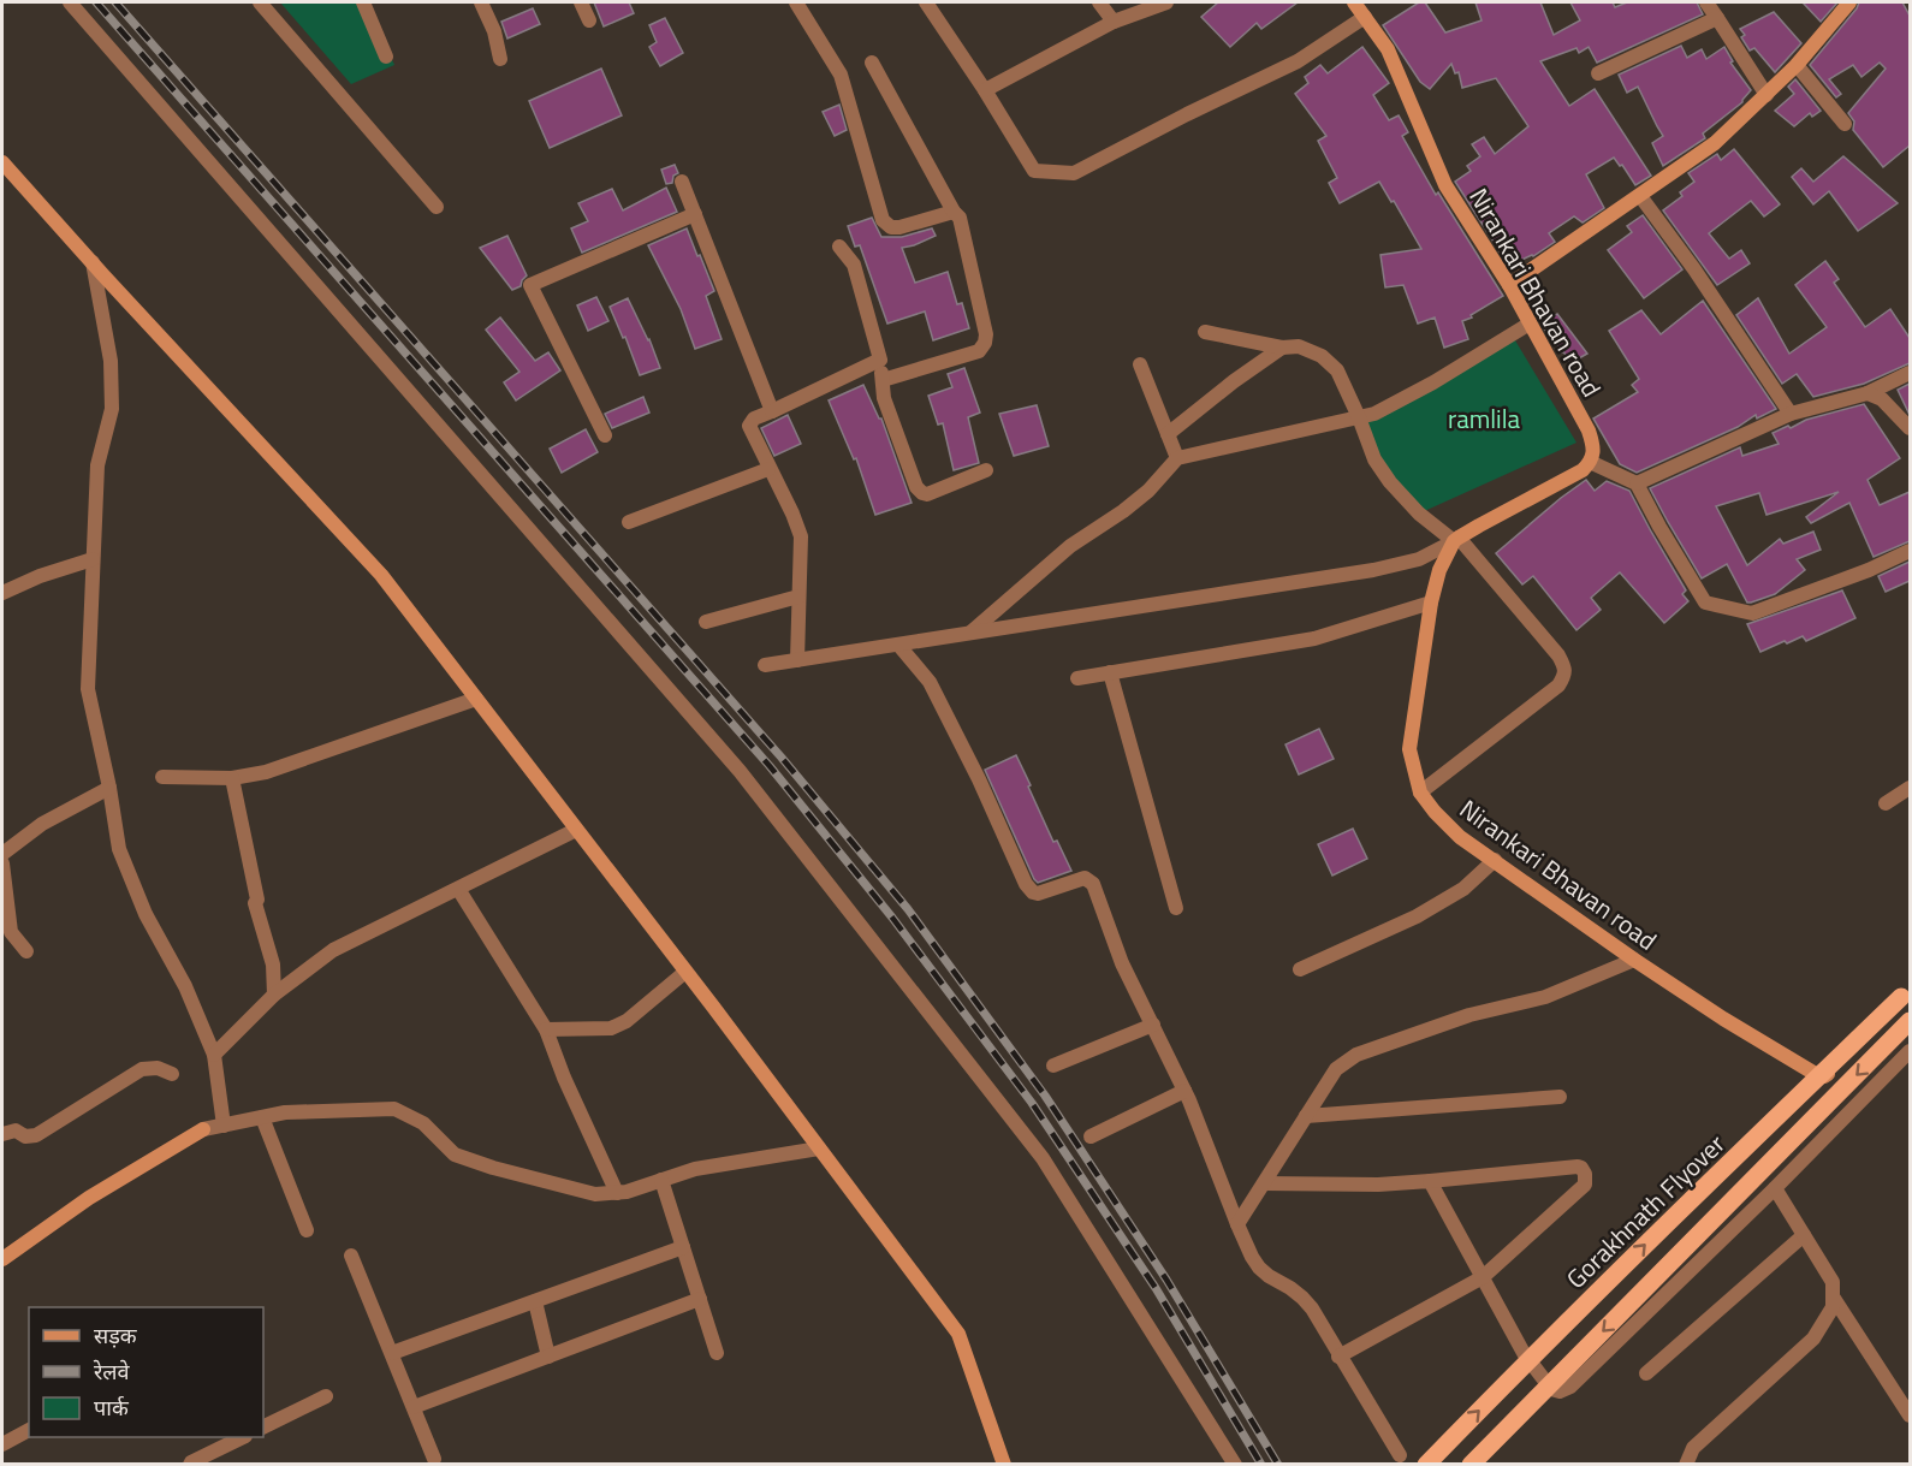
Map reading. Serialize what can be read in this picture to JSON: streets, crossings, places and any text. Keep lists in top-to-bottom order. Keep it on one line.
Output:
{"streets":{"main road":["Gorakhnath Flyover"],"street":["Nirankari Bhavan road"]},"crossings":[["Nirankari Bhavan road","Gorakhnath Flyover"]],"parks":["ramlila"],"legend":["सड़क","रेलवे","पार्क"]}
